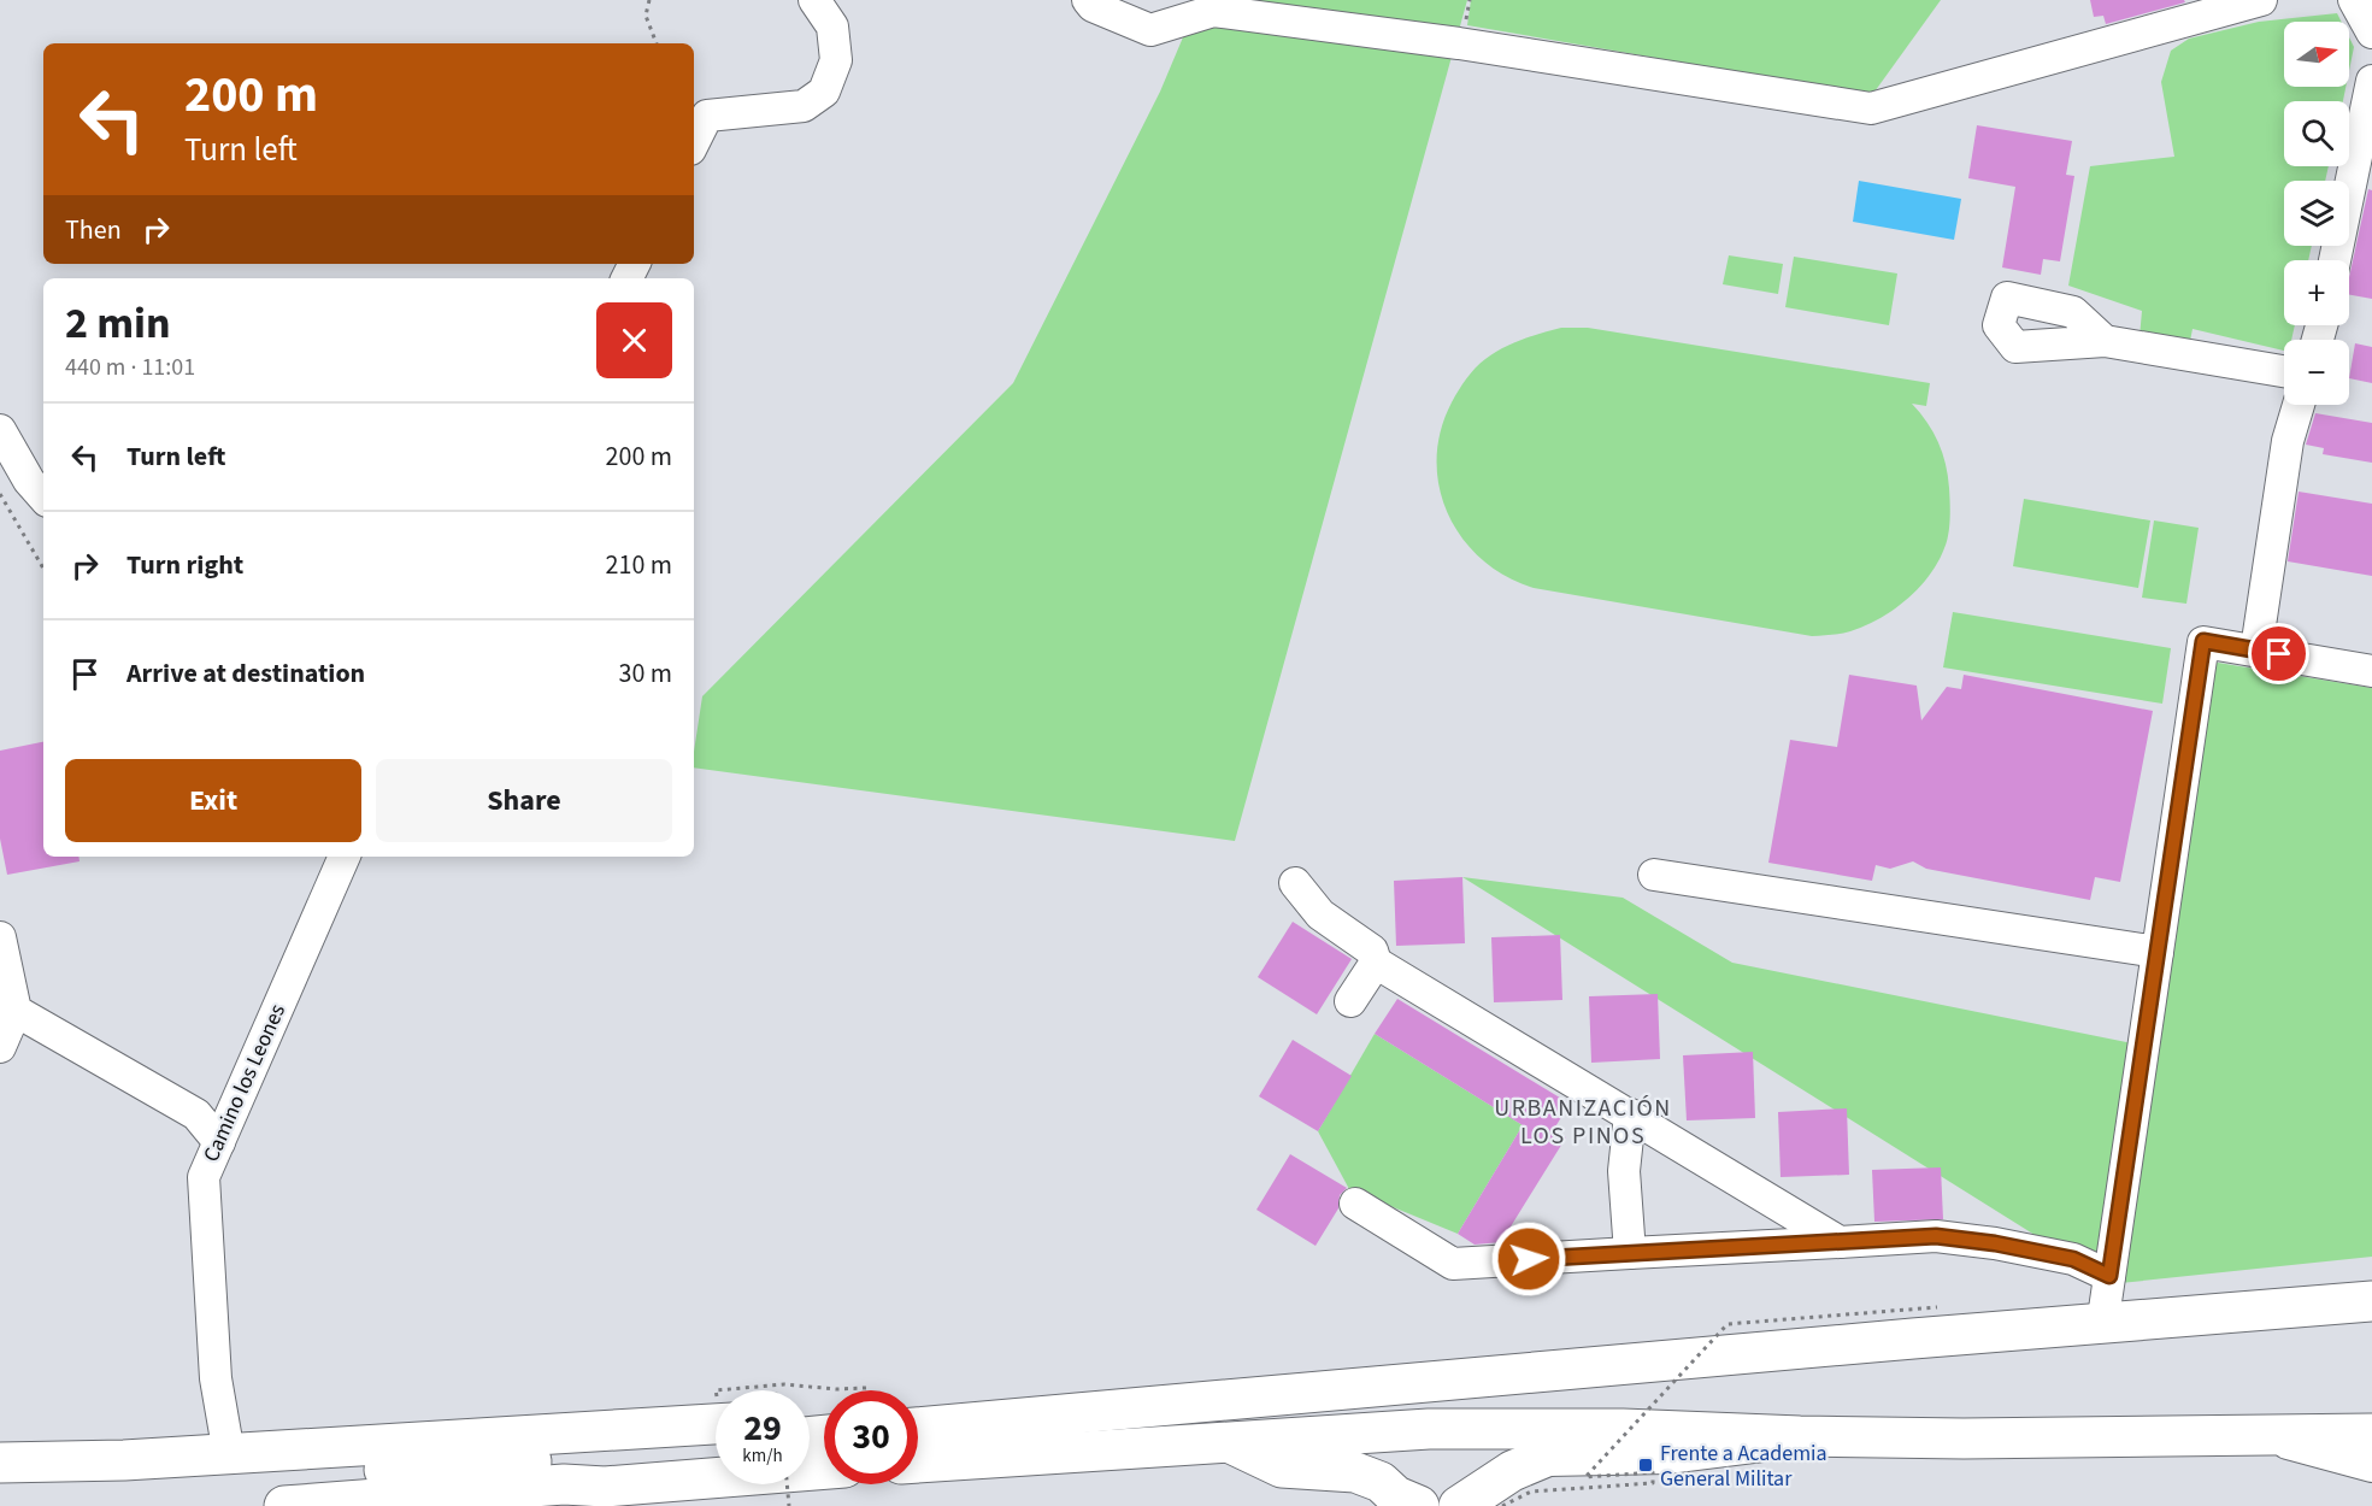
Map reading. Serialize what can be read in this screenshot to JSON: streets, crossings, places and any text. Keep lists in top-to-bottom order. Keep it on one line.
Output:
{"streets":{"street":["Camino los Leones"]},"districts":["URBANIZACIÓN LOS PINOS"],"places":{"transit":["Frente a Academia General Militar"]},"north":"right","page":{"map_buttons":["+","−"],"turn":["200 m","Turn left"],"then":"Then","heading":["2 min","440 m · 11:01"],"list":[{"name":"Turn left","value":"200 m"},{"name":"Turn right","value":"210 m"},{"name":"Arrive at destination","value":"30 m"}],"buttons":["Exit","Share"],"speed":"29 km/h","limit":"30"}}
